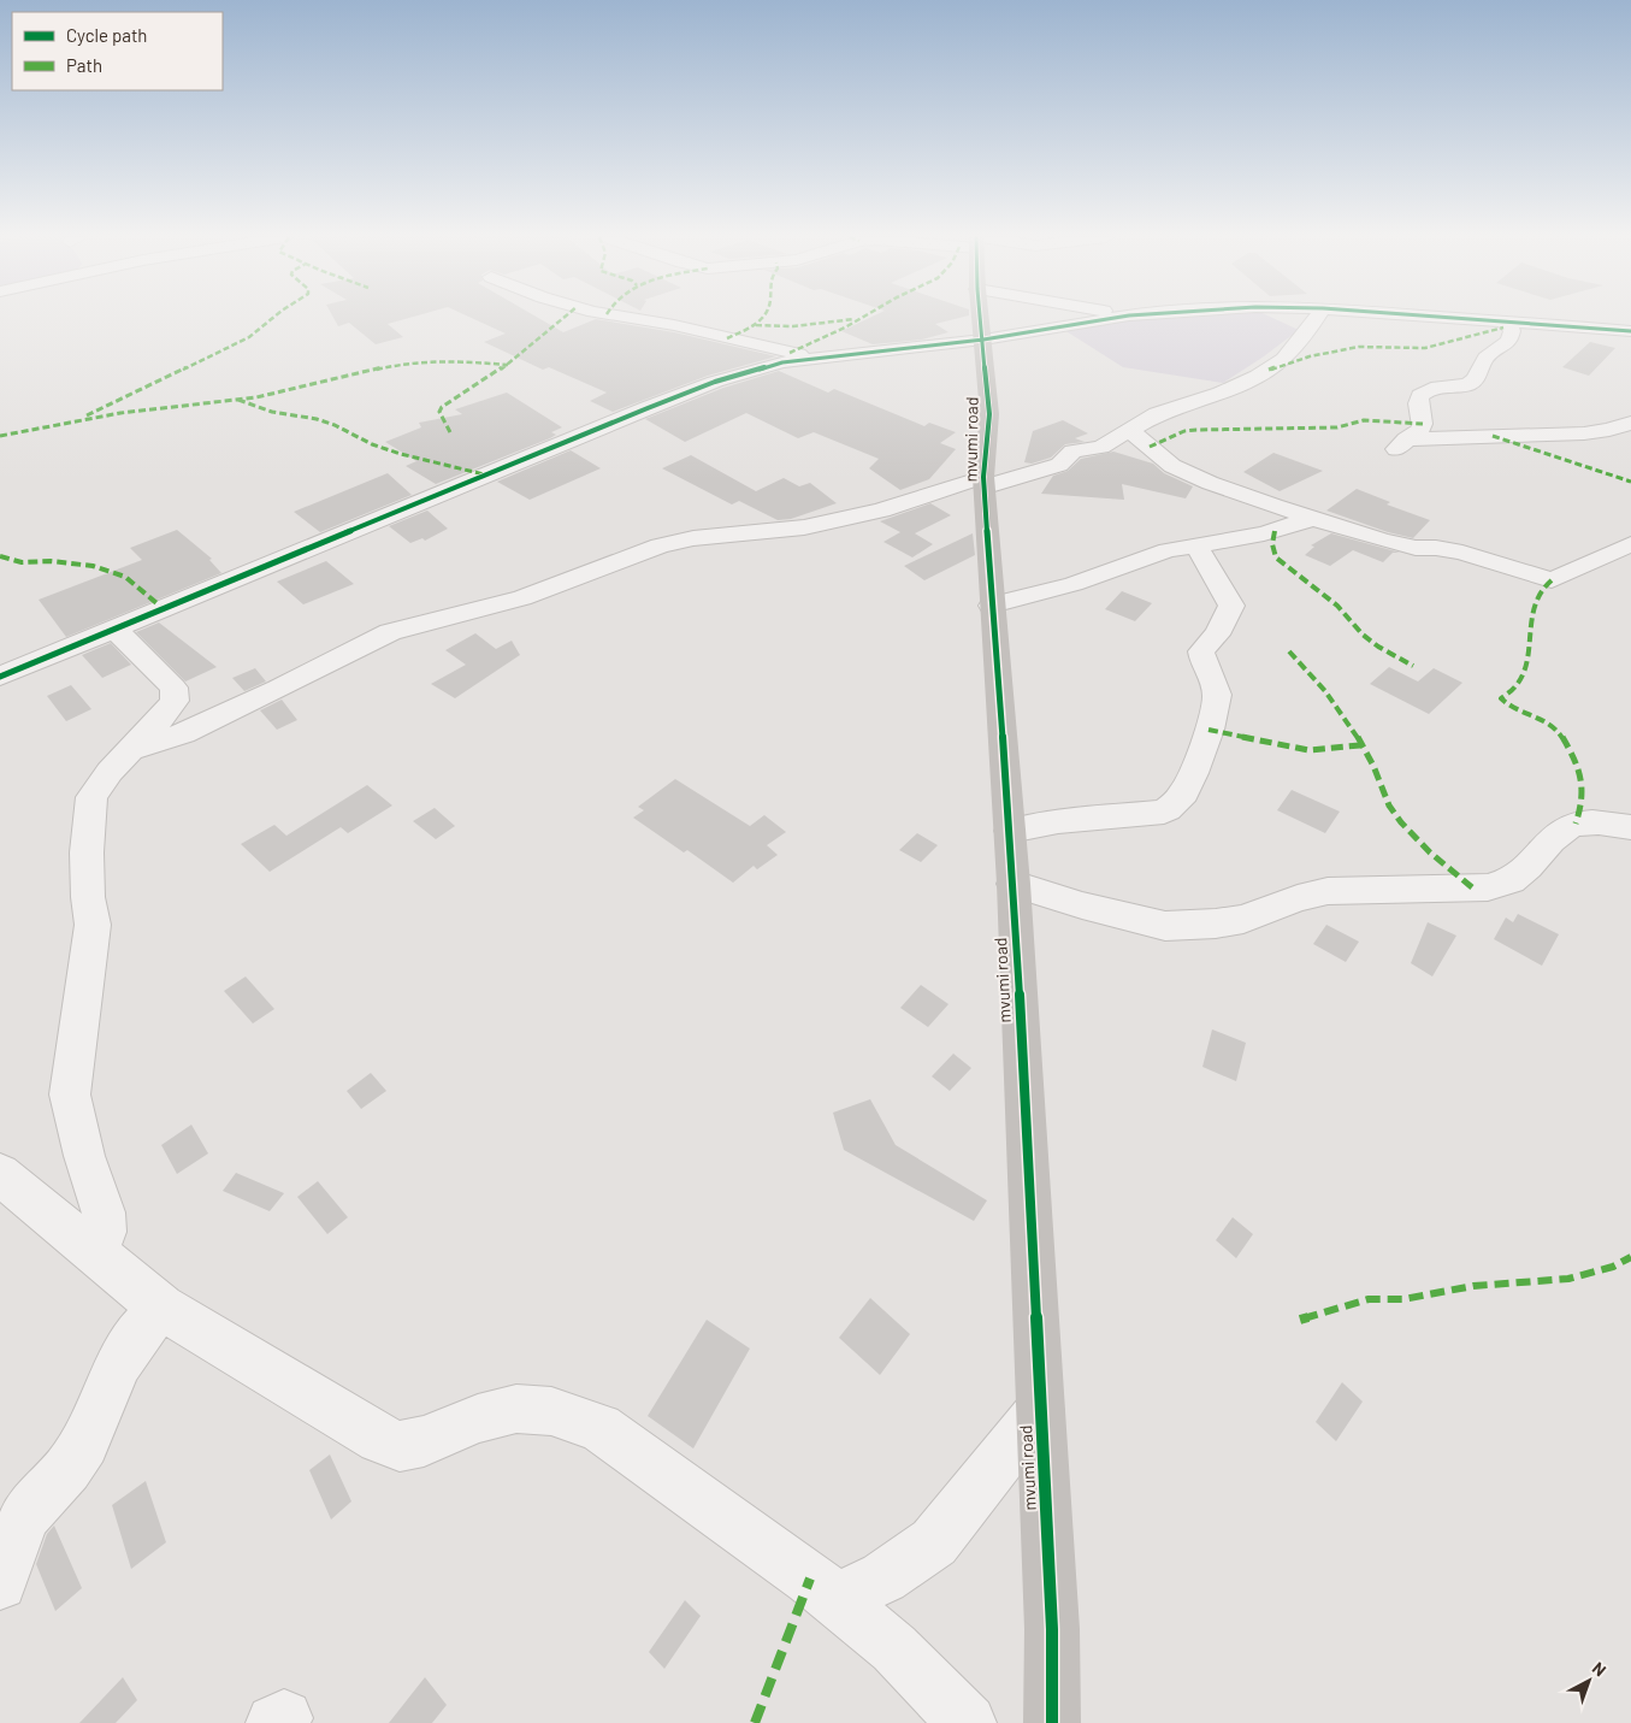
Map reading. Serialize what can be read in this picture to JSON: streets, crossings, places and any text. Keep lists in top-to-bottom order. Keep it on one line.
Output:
{"streets":{"street":["mvumi road"]},"legend":["Cycle path","Path"],"north":"top right"}
